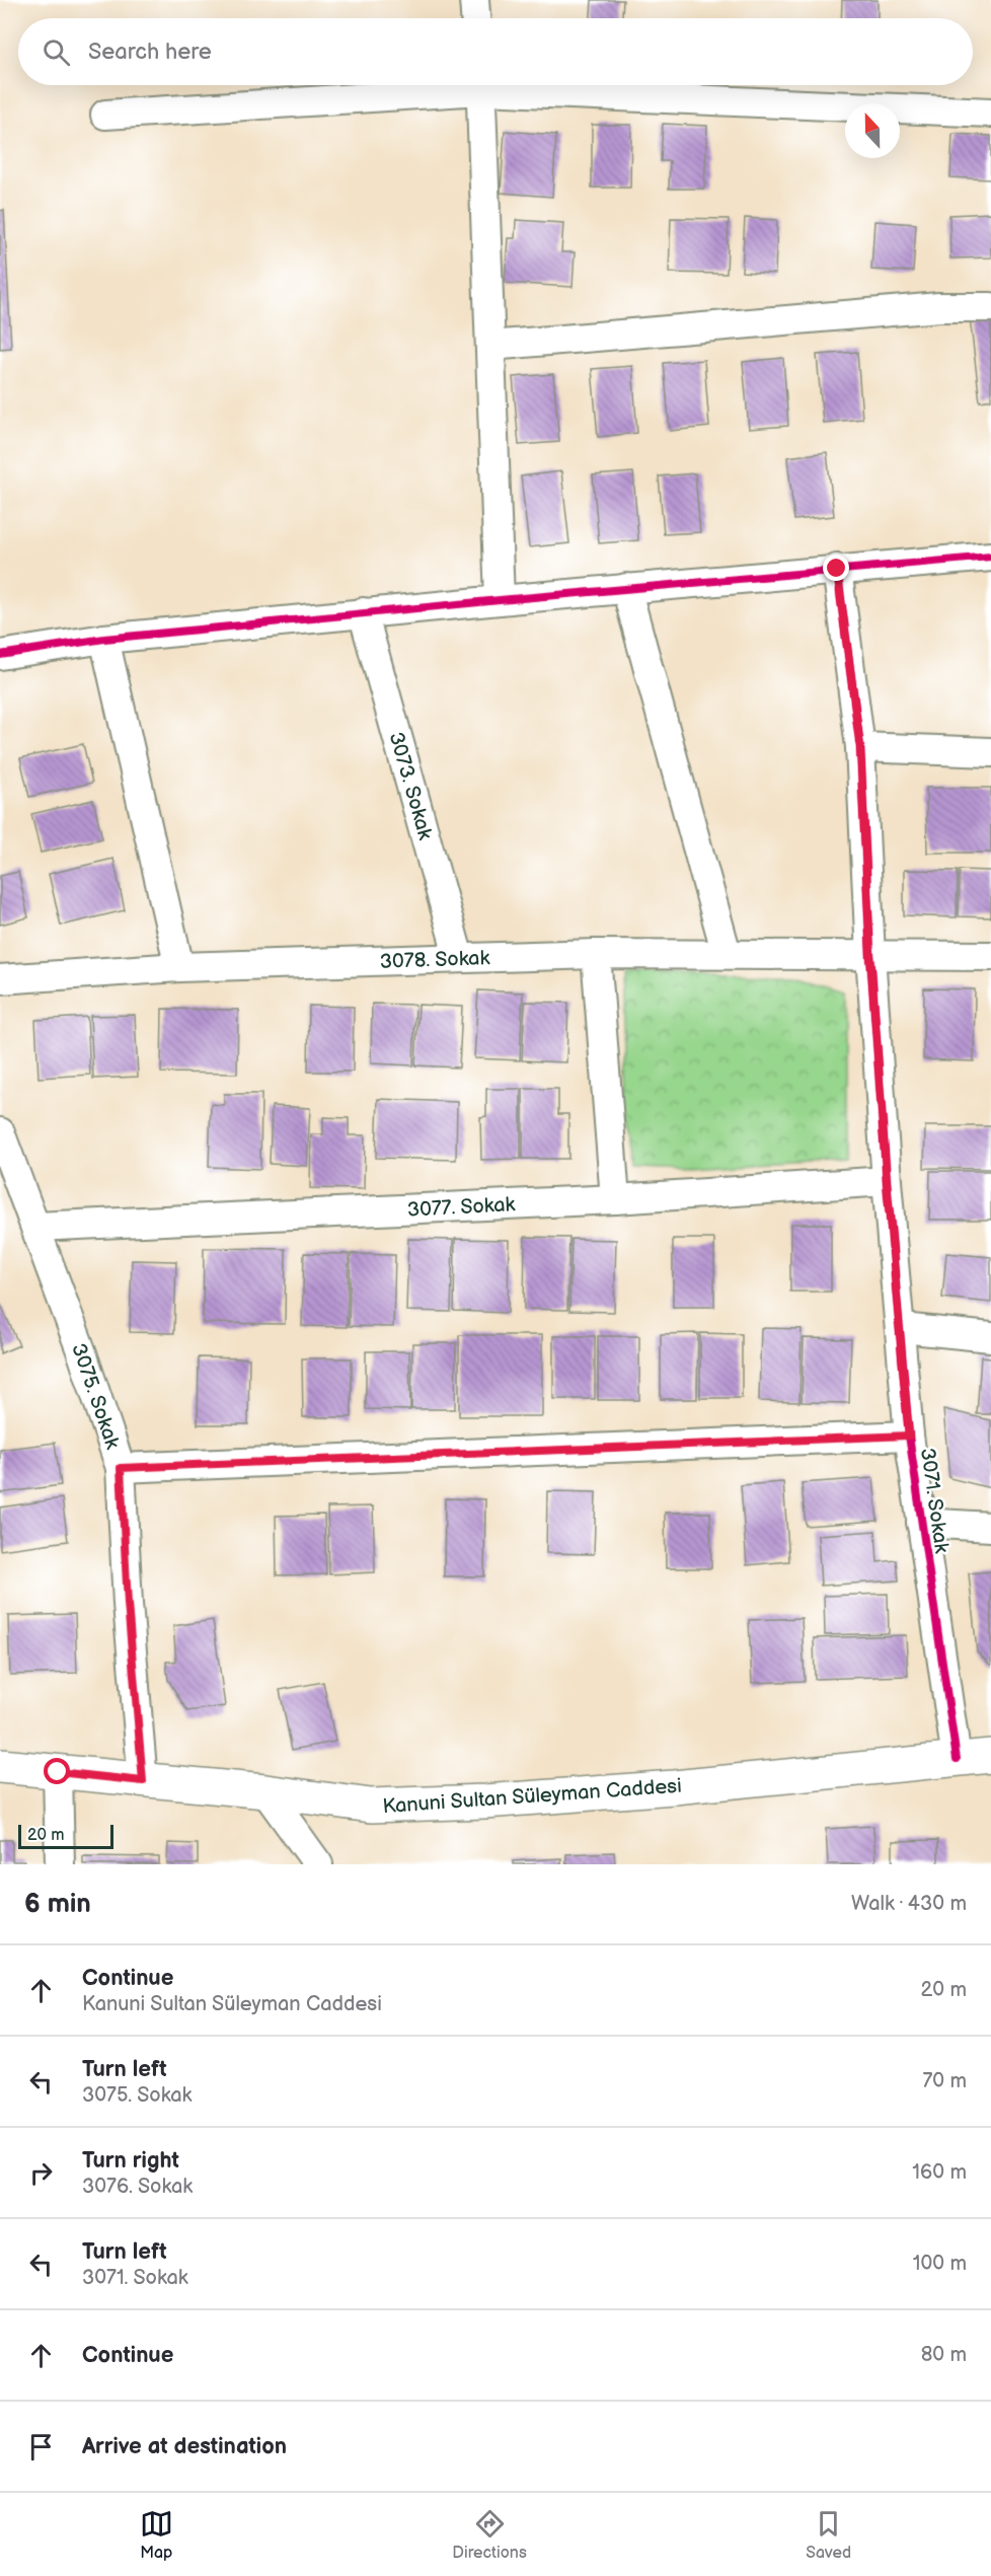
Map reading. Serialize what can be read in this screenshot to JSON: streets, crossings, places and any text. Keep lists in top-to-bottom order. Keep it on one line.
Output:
{"streets":{"main road":["Kanuni Sultan Süleyman Caddesi"],"street":["3073. Sokak","3078. Sokak","3077. Sokak","3075. Sokak","3071. Sokak"]},"crossings":[["3073. Sokak","3078. Sokak"],["3078. Sokak","3071. Sokak"],["3077. Sokak","3075. Sokak"],["3077. Sokak","3071. Sokak"],["3075. Sokak","Kanuni Sultan Süleyman Caddesi"],["3071. Sokak","Kanuni Sultan Süleyman Caddesi"]],"scale_bar":"20 m","north":"top","page":{"search":"Search here","scale":"20 m","heading":["6 min","Walk · 430 m"],"list":[["Continue","Kanuni Sultan Süleyman Caddesi","20 m"],["Turn left","3075. Sokak","70 m"],["Turn right","3076. Sokak","160 m"],["Turn left","3071. Sokak","100 m"],["Continue","80 m"],"Arrive at destination"],"nav":["Map","Directions","Saved"]}}
